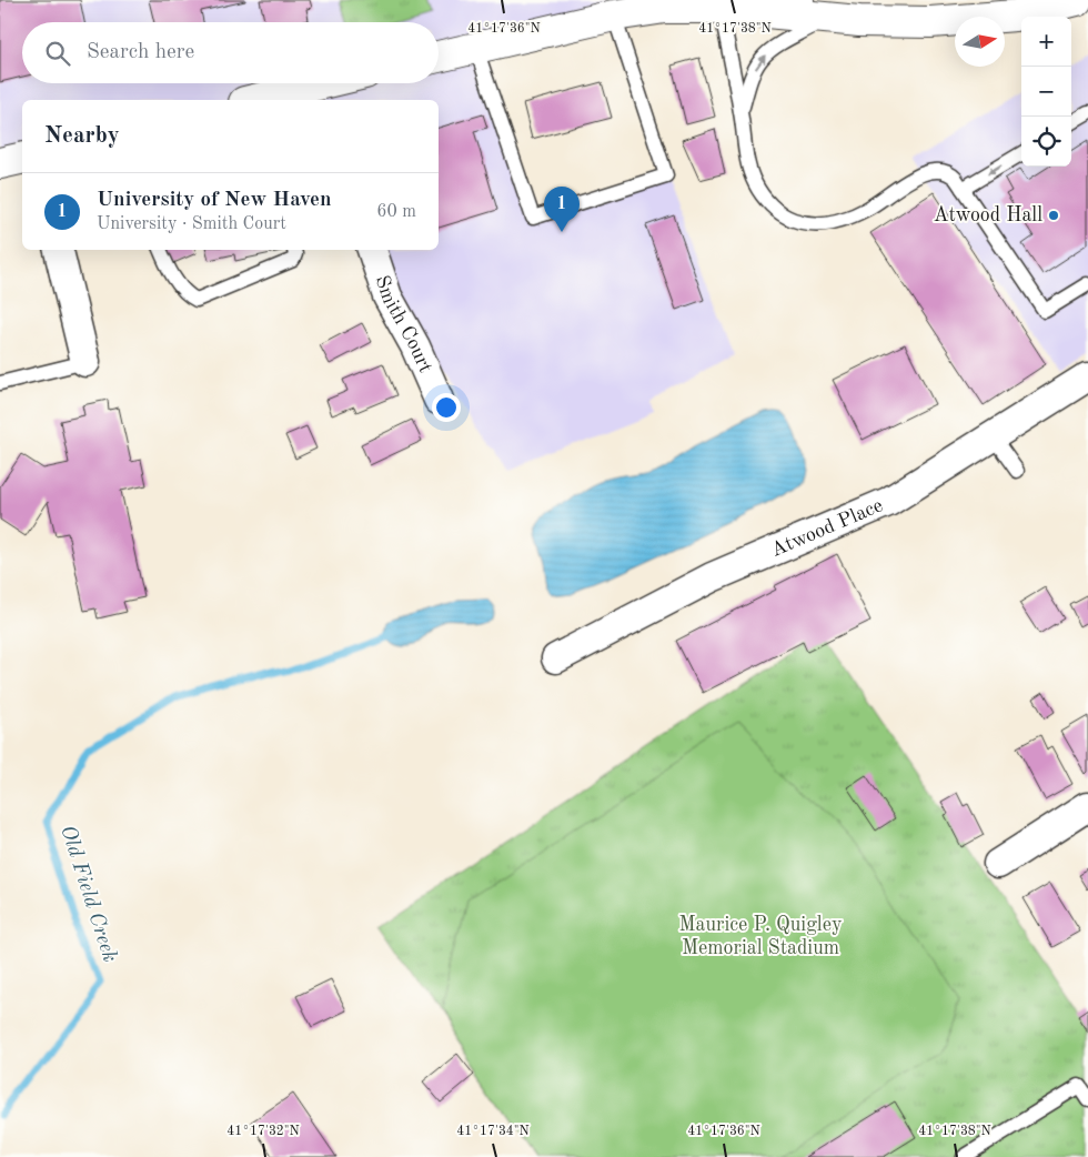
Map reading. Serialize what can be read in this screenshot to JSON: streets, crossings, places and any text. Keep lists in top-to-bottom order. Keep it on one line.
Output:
{"streets":{"street":["Smith Court","Atwood Place"]},"water":["Old Field Creek"],"parks":["Maurice P. Quigley Memorial Stadium"],"places":["Atwood Hall"],"north":"right","page":{"map_buttons":["+","−"],"search":"Search here","heading":"Nearby","list":[{"mark":"1","name":"University of New Haven","note":"University · Smith Court","value":"60 m"}],"pins":"1"},"coordinates":["41°17'36\"N","41°17'38\"N","41°17'32\"N","41°17'34\"N"]}
